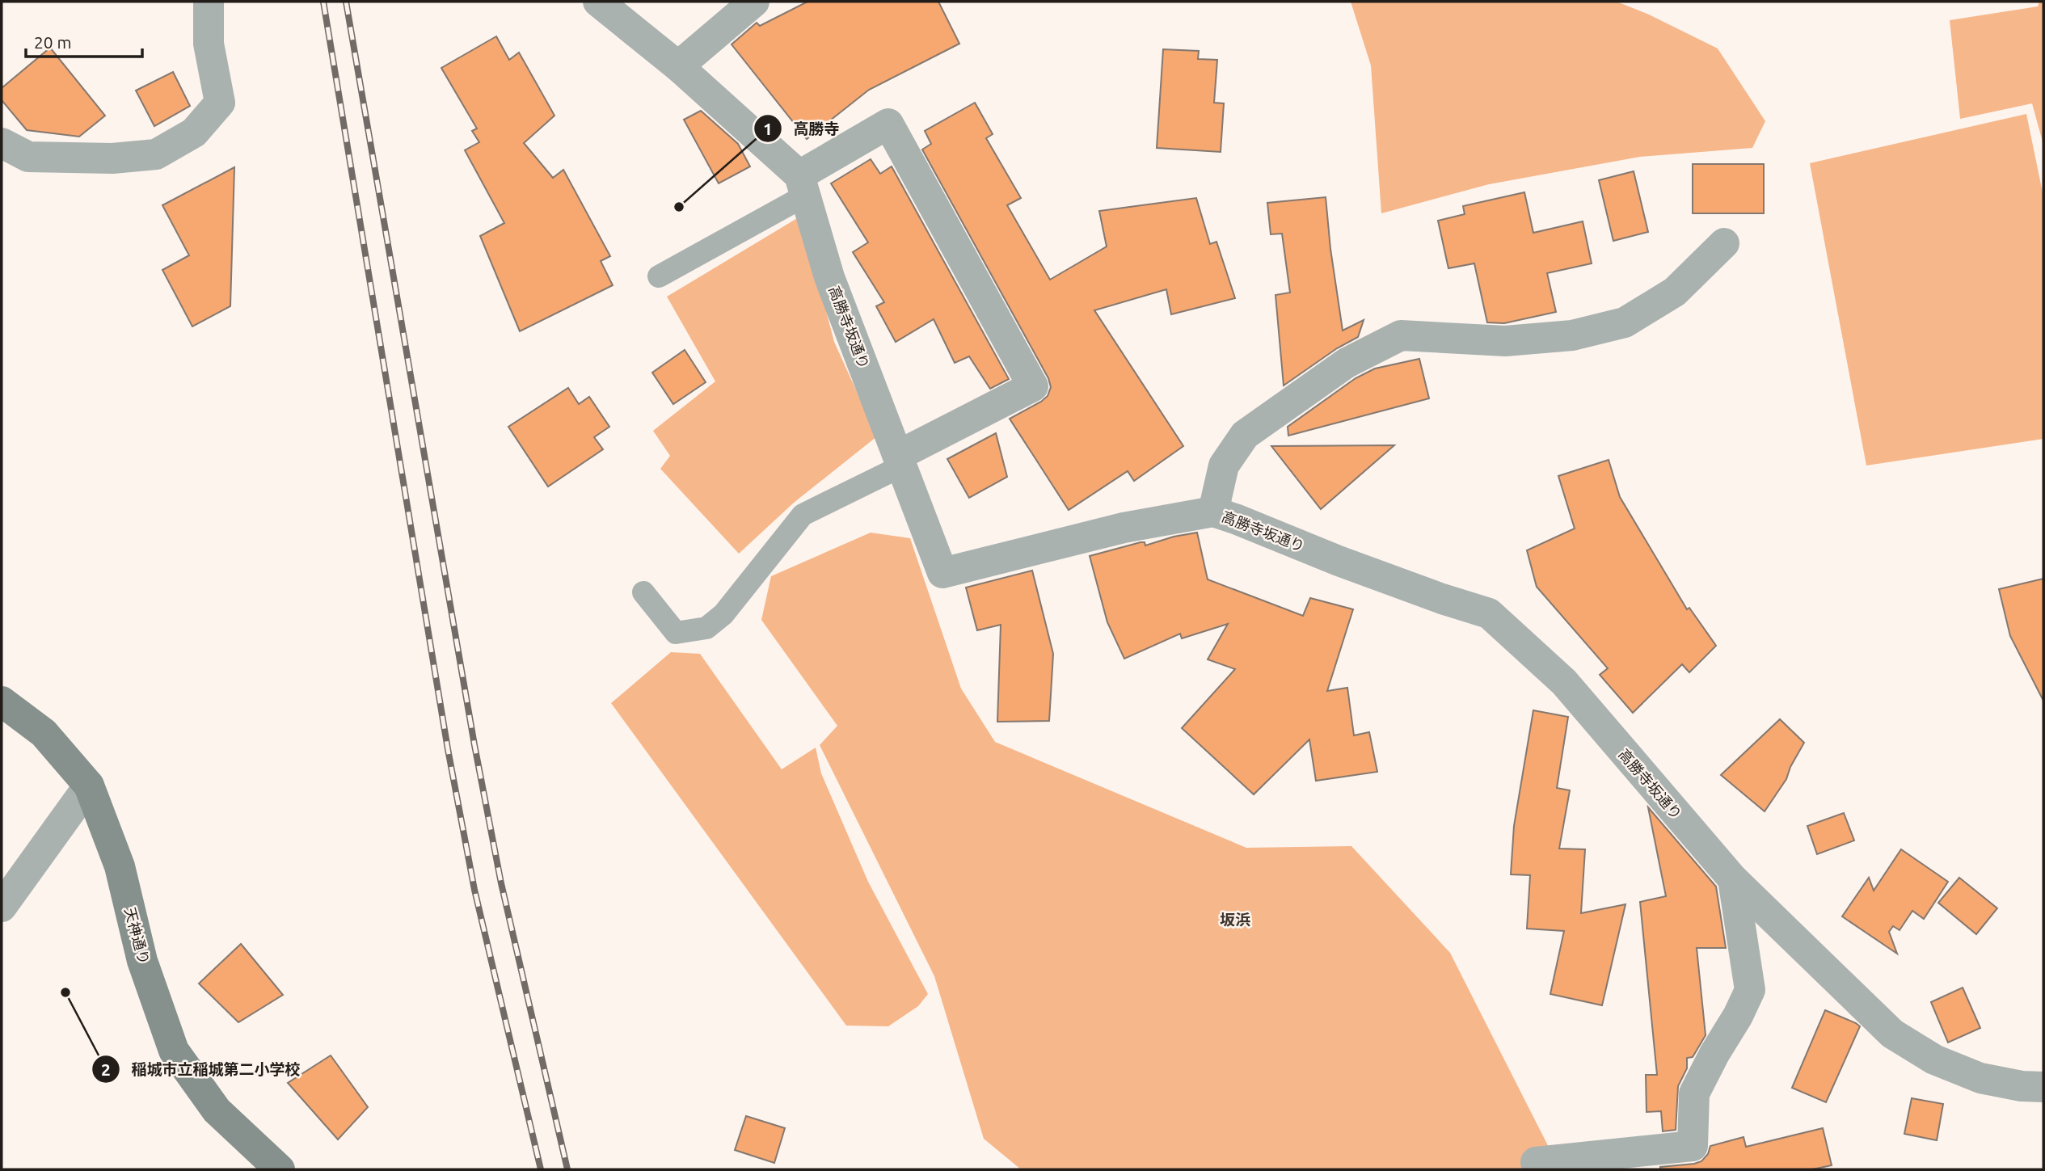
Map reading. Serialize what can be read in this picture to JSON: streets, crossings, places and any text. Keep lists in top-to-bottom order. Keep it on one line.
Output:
{"streets":{"street":["高勝寺坂通り","天神通り"]},"districts":["坂浜"],"places":["高勝寺","稲城市立稲城第二小学校"],"scale_bar":"20 m"}
